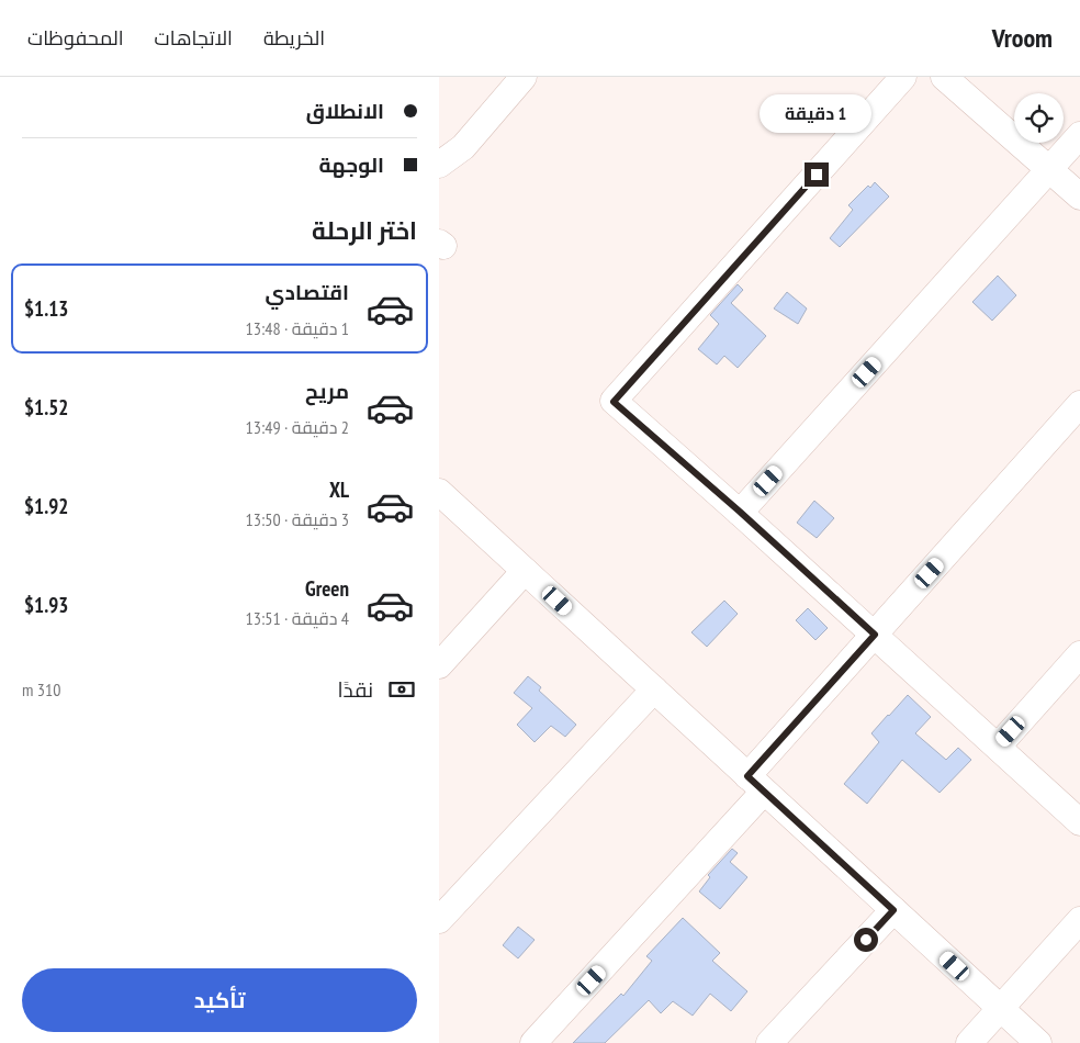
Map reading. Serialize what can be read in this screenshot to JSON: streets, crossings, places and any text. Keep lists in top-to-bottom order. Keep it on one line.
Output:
{"page":{"header":"Vroom","nav":["الخريطة","الاتجاهات","المحفوظات"],"banner":["الانطلاق","الوجهة"],"bubble":"1 دقيقة","heading":"اختر الرحلة","list":[{"name":"اقتصادي","note":"1 دقيقة · 13:48","value":"$1.13"},{"name":"مريح","note":"2 دقيقة · 13:49","value":"$1.52"},{"name":"XL","note":"3 دقيقة · 13:50","value":"$1.92"},{"name":"Green","note":"4 دقيقة · 13:51","value":"$1.93"}],"pay":["نقدًا","310 m"],"buttons":"تأكيد"}}
